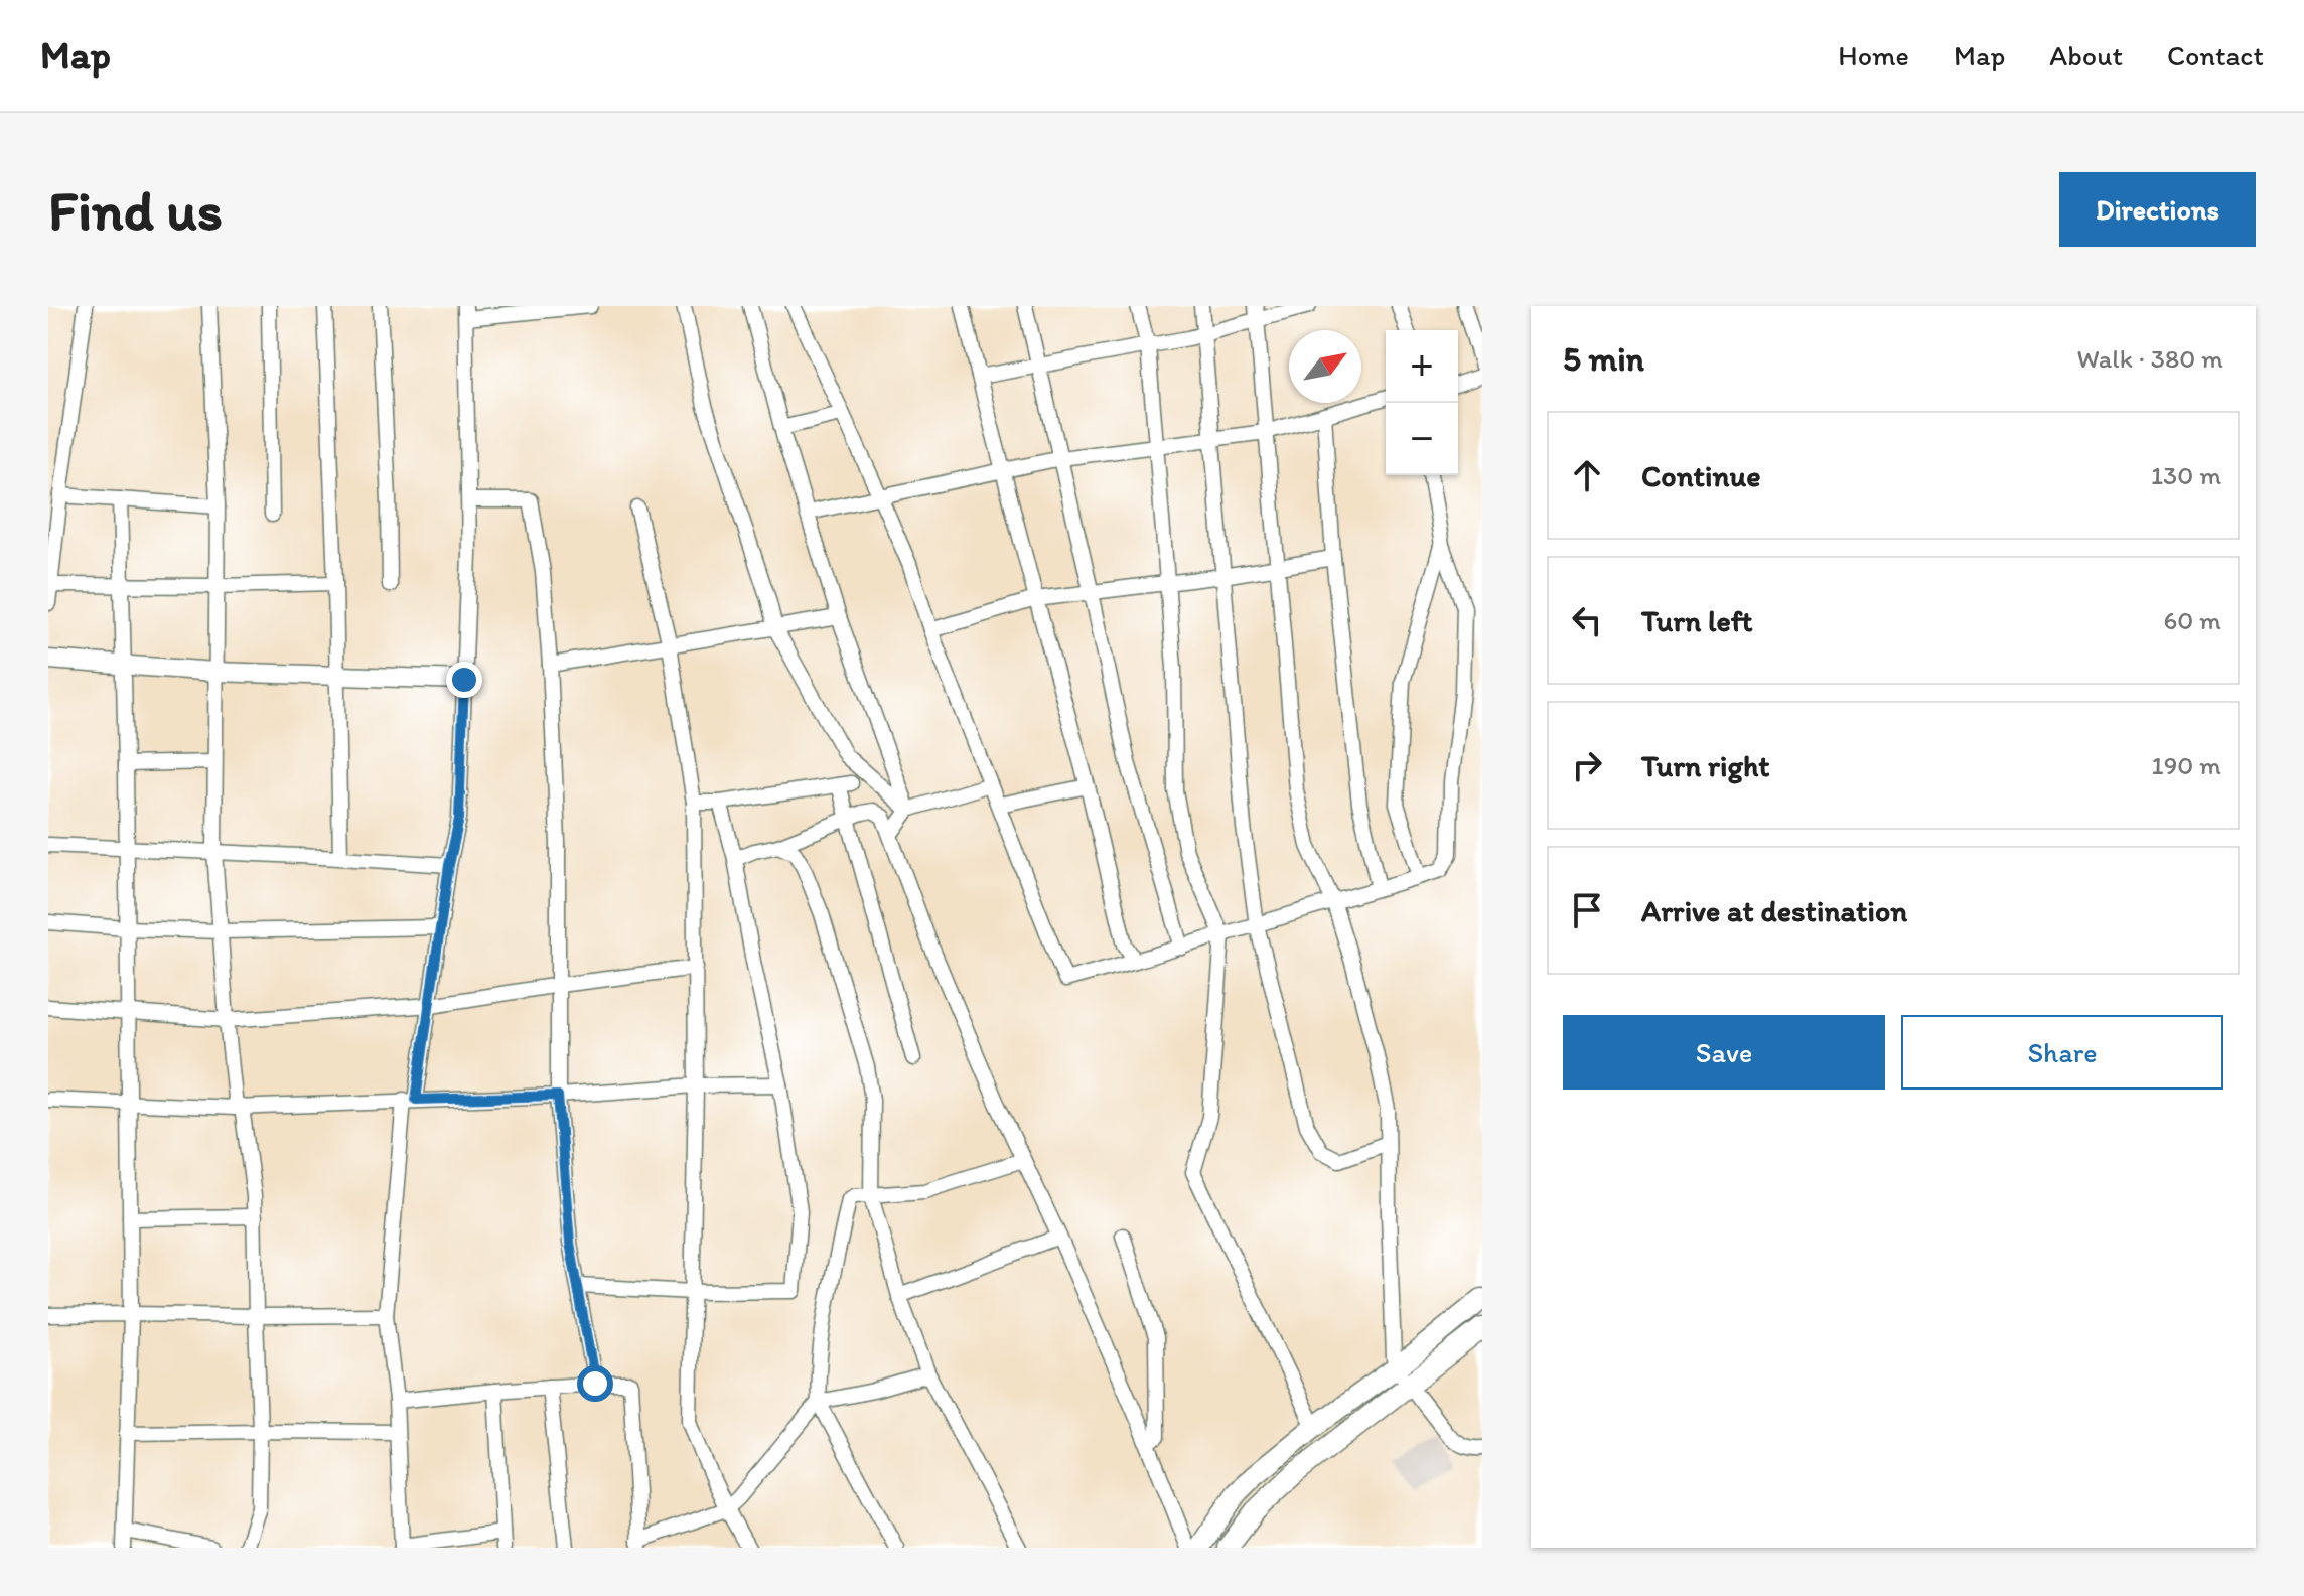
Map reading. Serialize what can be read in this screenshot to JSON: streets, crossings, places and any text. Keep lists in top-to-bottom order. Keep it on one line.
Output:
{"north":"top right","page":{"header":"Map","nav":["Home","Map","About","Contact"],"buttons":["Directions",["Save","Share"]],"title":"Find us","heading":["5 min","Walk · 380 m"],"map_buttons":["+","−"],"list":[["Continue","130 m"],["Turn left","60 m"],["Turn right","190 m"],"Arrive at destination"]}}
